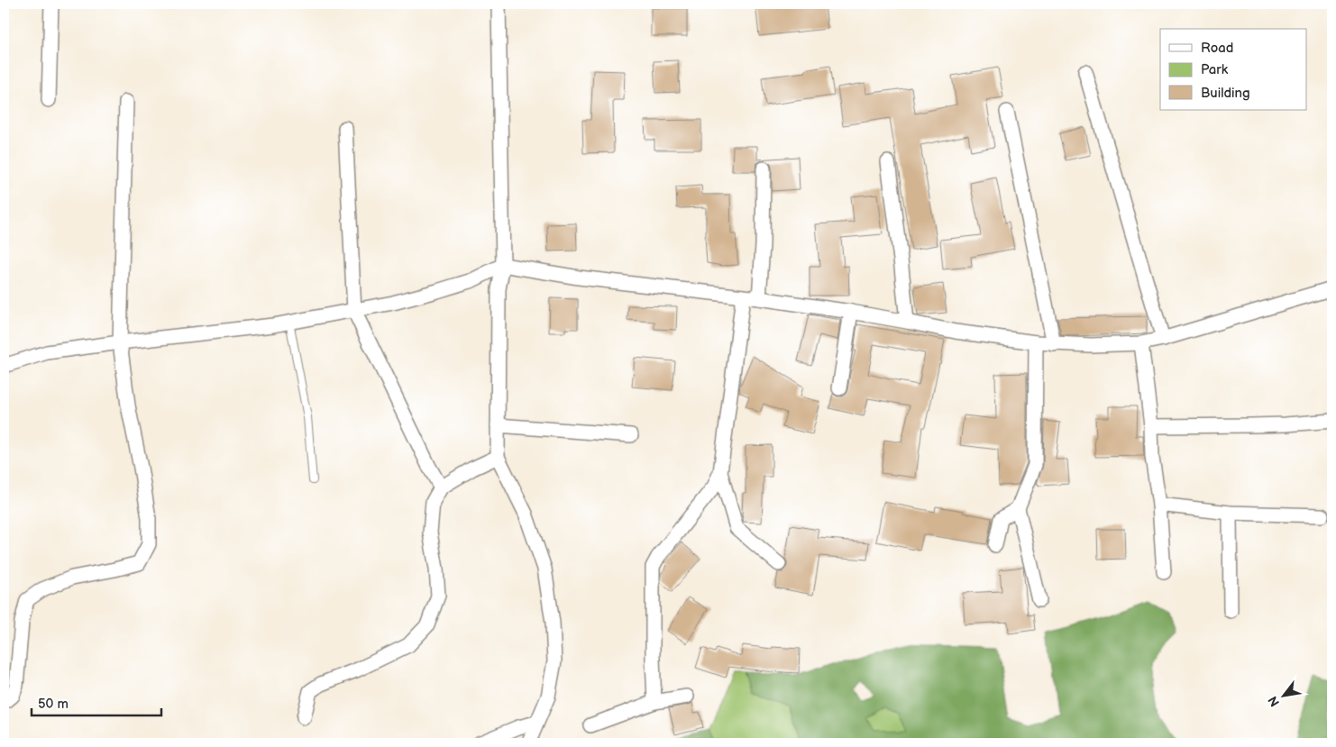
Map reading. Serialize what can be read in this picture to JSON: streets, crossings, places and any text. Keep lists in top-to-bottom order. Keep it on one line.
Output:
{"legend":["Road","Park","Building"],"scale_bar":"50 m","north":"bottom left"}
